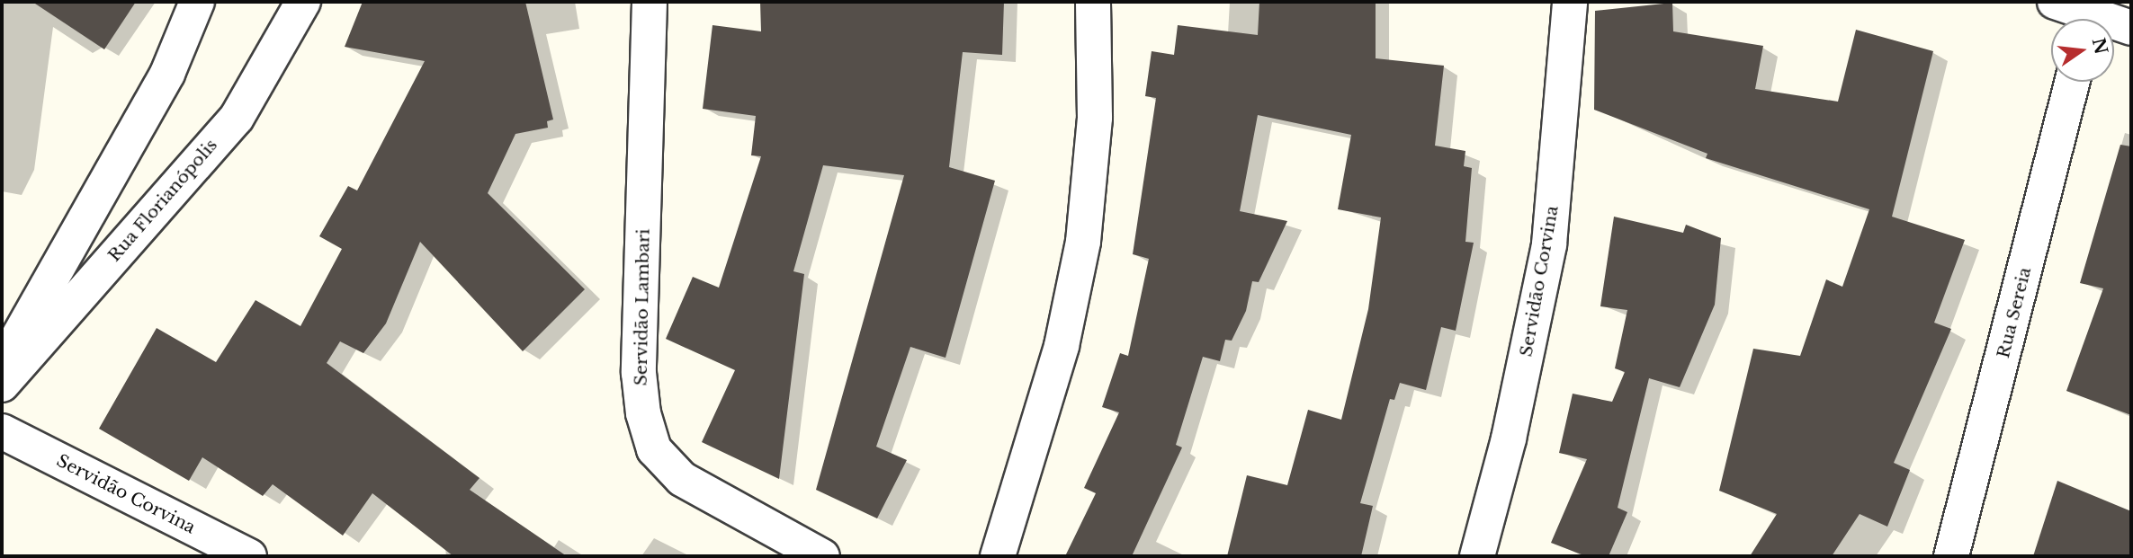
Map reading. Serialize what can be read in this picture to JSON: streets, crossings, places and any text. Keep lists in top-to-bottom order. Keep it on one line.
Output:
{"streets":{"street":["Rua Florianópolis","Servidão Corvina","Servidão Lambari","Rua Sereia"]},"north":"right"}
